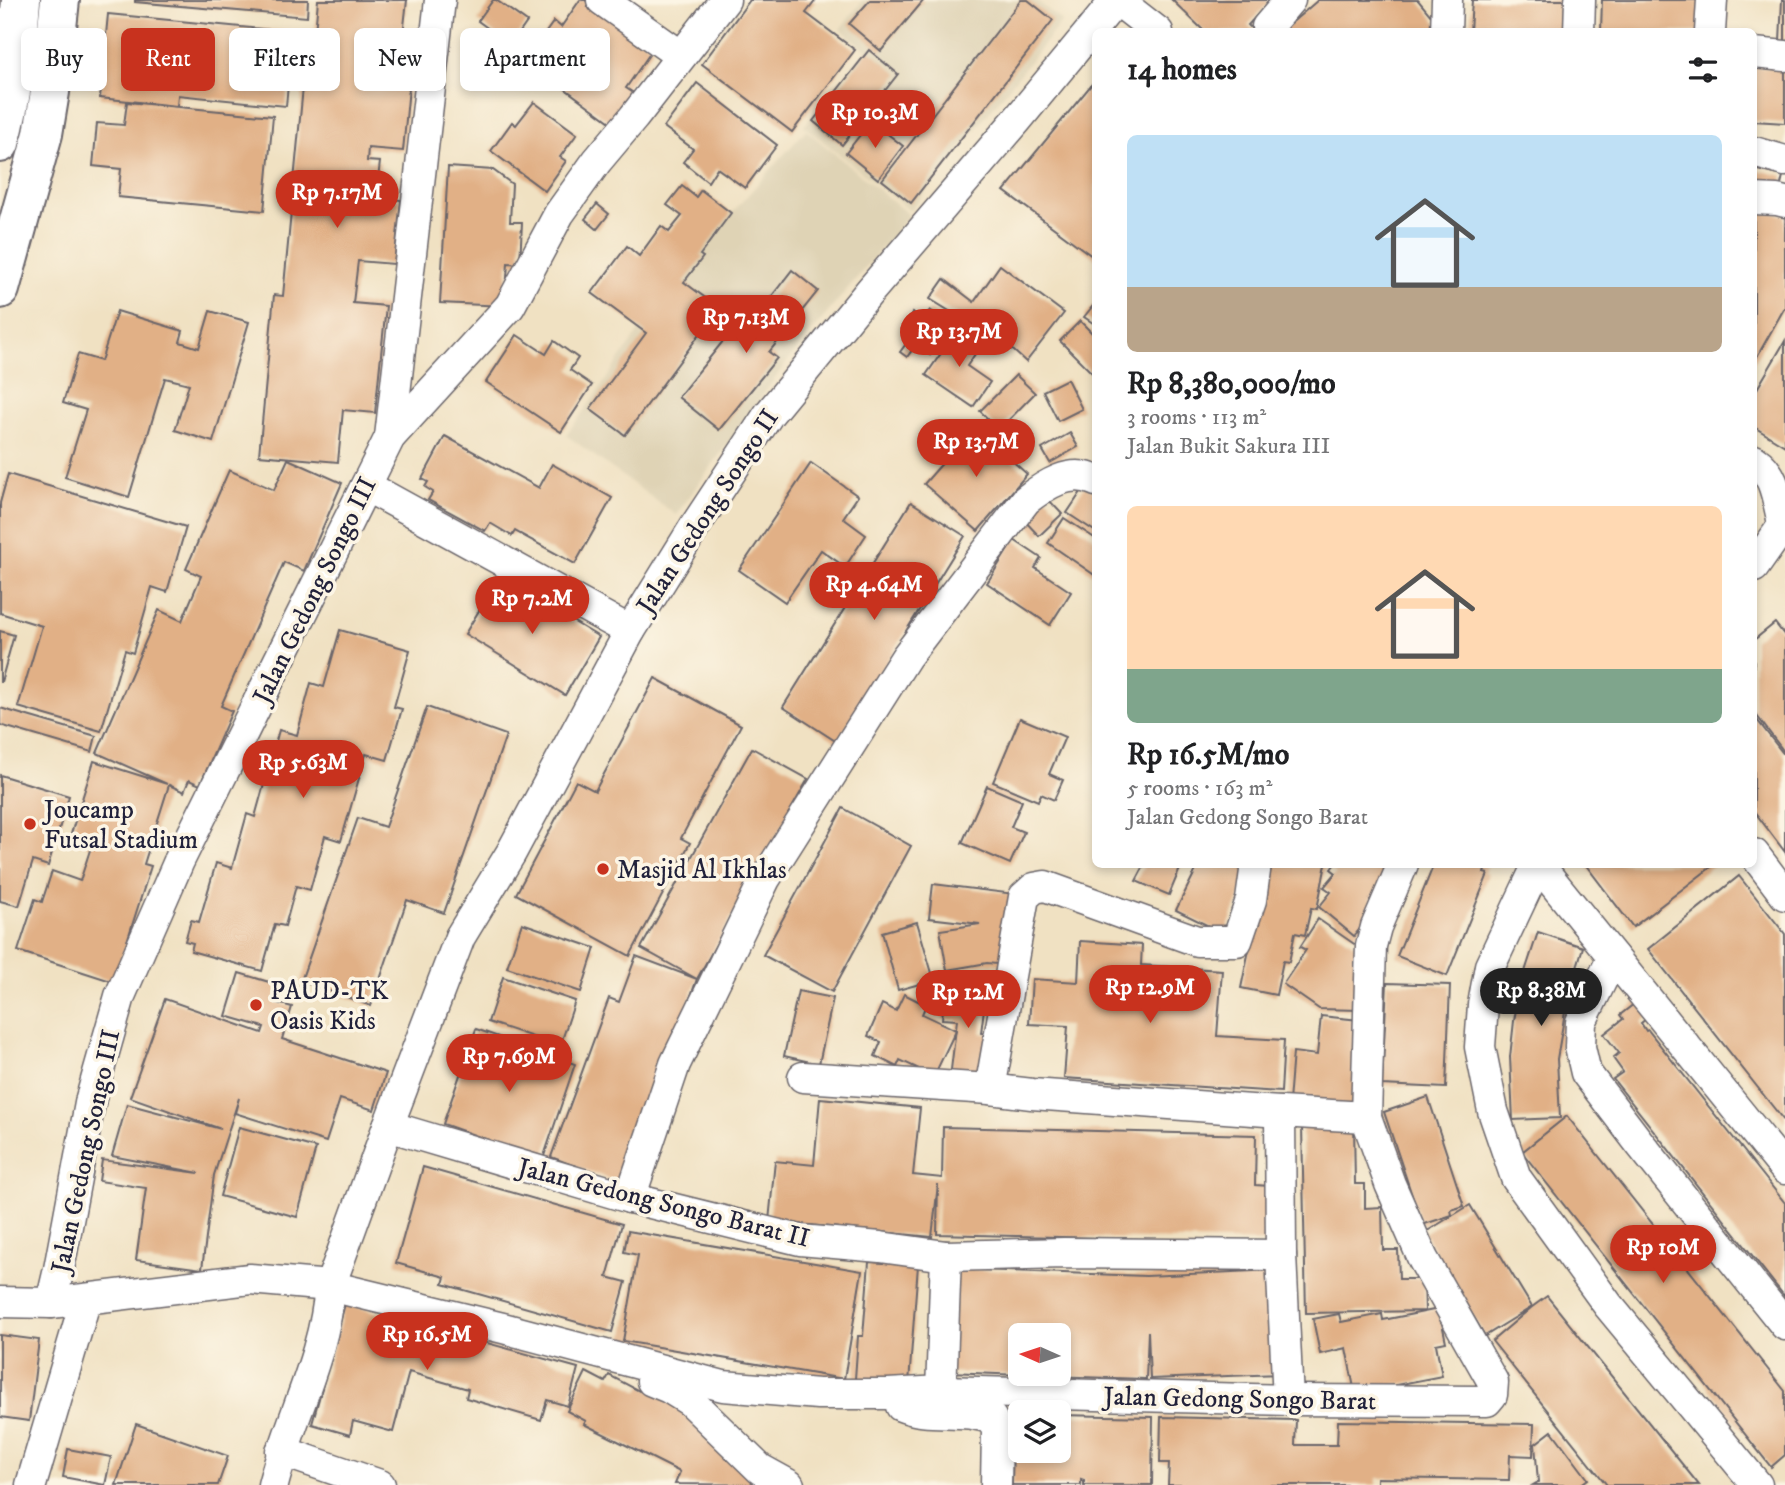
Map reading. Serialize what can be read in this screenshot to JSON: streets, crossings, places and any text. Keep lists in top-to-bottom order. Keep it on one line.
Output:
{"streets":{"street":["Jalan Gedong Songo II","Jalan Gedong Songo III","Jalan Gedong Songo Barat II","Jalan Gedong Songo Barat"]},"crossings":[["Jalan Gedong Songo II","Jalan Gedong Songo Barat II"],["Jalan Gedong Songo II","Jalan Gedong Songo Barat"],["Jalan Gedong Songo III","Jalan Gedong Songo Barat"]],"places":["Joucamp Futsal Stadium","Masjid Al Ikhlas","PAUD-TK Oasis Kids"],"north":"left","page":{"chip":["Buy","Rent","Filters","New","Apartment"],"heading":"14 homes","price":["Rp 10.3M","Rp 7.17M","Rp 7.13M","Rp 13.7M","Rp 13.7M","Rp 4.64M","Rp 7.2M","Rp 5.63M","Rp 12.9M","Rp 8.38M","Rp 12M","Rp 7.69M","Rp 10M","Rp 16.5M"],"list":[{"name":"Rp 8,380,000/mo","note":"3 rooms · 113 m² · Jalan Bukit Sakura III"},{"name":"Rp 16.5M/mo","note":"5 rooms · 163 m² · Jalan Gedong Songo Barat"}]}}
